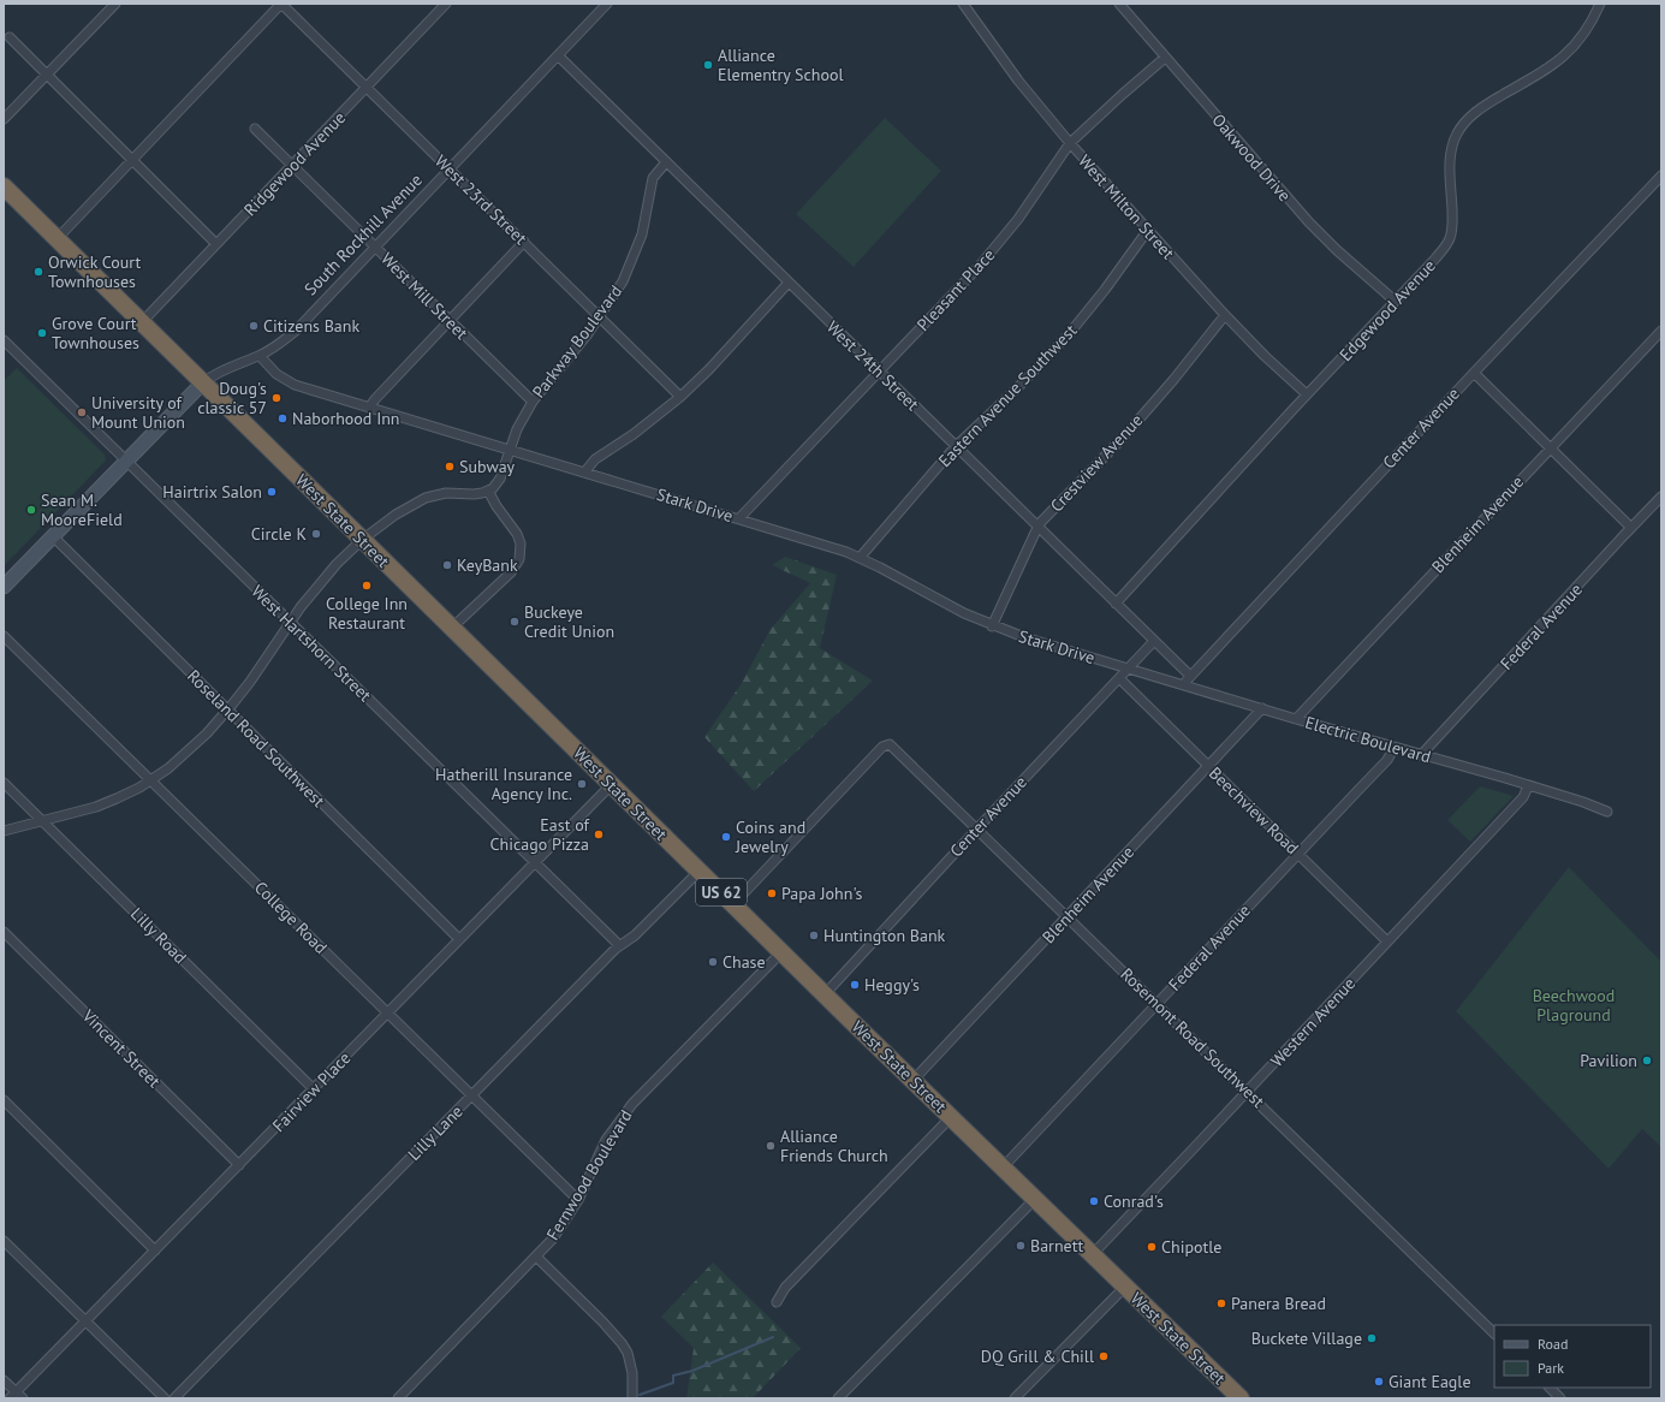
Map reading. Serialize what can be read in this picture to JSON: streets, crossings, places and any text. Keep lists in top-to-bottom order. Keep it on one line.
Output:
{"streets":{"highway":["West State Street","US 62"],"street":["Oakwood Drive","Ridgewood Avenue","West 23rd Street","West Milton Street","South Rockhill Avenue","Pleasant Place","West Mill Street","Edgewood Avenue","Parkway Boulevard","West 24th Street","Eastern Avenue Southwest","Center Avenue","Crestview Avenue","Stark Drive","Blenheim Avenue","Federal Avenue","West Hartshorn Street","Roseland Road Southwest","Electric Boulevard","Beechview Road","College Road","Lilly Road","Western Avenue","Rosemont Road Southwest","Vincent Street","Fairview Place","Lilly Lane","Fernwood Boulevard"]},"crossings":[["Oakwood Drive","Pleasant Place"],["Oakwood Drive","Edgewood Avenue"],["Ridgewood Avenue","West 23rd Street"],["Ridgewood Avenue","West Mill Street"],["Ridgewood Avenue","West State Street"],["West 23rd Street","South Rockhill Avenue"],["West 23rd Street","Parkway Boulevard"],["West Milton Street","Pleasant Place"],["West Milton Street","Edgewood Avenue"],["West Milton Street","Eastern Avenue Southwest"],["West Milton Street","Crestview Avenue"],["South Rockhill Avenue","West Mill Street"],["South Rockhill Avenue","West 24th Street"],["South Rockhill Avenue","Stark Drive"],["South Rockhill Avenue","West State Street"],["South Rockhill Avenue","West Hartshorn Street"],["South Rockhill Avenue","Roseland Road Southwest"],["Pleasant Place","West 24th Street"],["Pleasant Place","Stark Drive"],["West Mill Street","Parkway Boulevard"],["Edgewood Avenue","West 24th Street"],["Parkway Boulevard","West 24th Street"],["Parkway Boulevard","Stark Drive"],["West 24th Street","Eastern Avenue Southwest"],["West 24th Street","Center Avenue"],["West 24th Street","Crestview Avenue"],["Eastern Avenue Southwest","Stark Drive"],["Center Avenue","Stark Drive"],["Center Avenue","West State Street"],["Center Avenue","Electric Boulevard"],["Center Avenue","Beechview Road"],["Center Avenue","Rosemont Road Southwest"],["Crestview Avenue","Stark Drive"],["Stark Drive","Electric Boulevard"],["West State Street","Blenheim Avenue"],["West State Street","Federal Avenue"],["West State Street","Western Avenue"],["West State Street","Rosemont Road Southwest"],["West State Street","Fairview Place"],["West State Street","Lilly Lane"],["West State Street","Fernwood Boulevard"],["Blenheim Avenue","Electric Boulevard"],["Blenheim Avenue","Beechview Road"],["Blenheim Avenue","Rosemont Road Southwest"],["Federal Avenue","Electric Boulevard"],["Federal Avenue","Beechview Road"],["Federal Avenue","Rosemont Road Southwest"],["West Hartshorn Street","Fairview Place"],["West Hartshorn Street","Lilly Lane"],["Roseland Road Southwest","Fairview Place"],["Electric Boulevard","Western Avenue"],["Beechview Road","Western Avenue"],["College Road","Fairview Place"],["College Road","Lilly Lane"],["College Road","Fernwood Boulevard"],["Lilly Road","Fairview Place"],["Western Avenue","Rosemont Road Southwest"],["Vincent Street","Fairview Place"]],"parks":["Beechwood Plaground"],"places":["Alliance Elementry School","Orwick Court Townhouses","Citizens Bank","Grove Court Townhouses","Doug's classic 57","University of Mount Union","Naborhood Inn","Subway","Hairtrix Salon","Sean M. MooreField","Circle K","KeyBank","College Inn Restaurant","Buckeye Credit Union","Hatherill Insurance Agency Inc.","East of Chicago Pizza","Coins and Jewelry","Papa John's","Huntington Bank","Chase","Heggy's","Pavilion","Alliance Friends Church","Conrad's","Barnett","Chipotle","Panera Bread","Buckete Village","DQ Grill & Chill","Giant Eagle"],"legend":["Road","Park"]}
